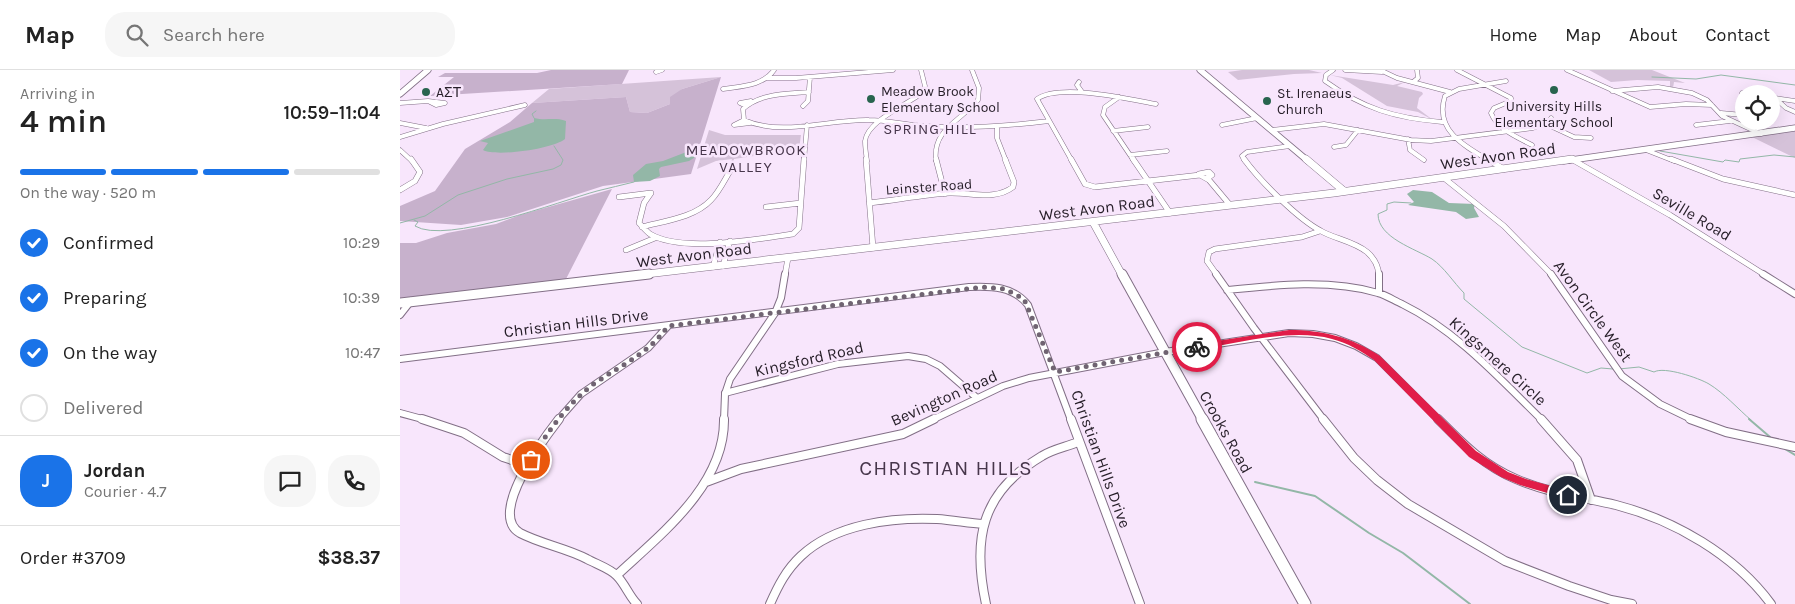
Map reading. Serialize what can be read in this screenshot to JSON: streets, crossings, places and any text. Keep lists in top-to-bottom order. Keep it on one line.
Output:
{"streets":{"street":["West Avon Road","Leinster Road","Seville Road","Avon Circle West","Christian Hills Drive","Kingsford Road","Kingsmere Circle","Bevington Road","Crooks Road"]},"crossings":[["West Avon Road","Seville Road"],["West Avon Road","Avon Circle West"],["West Avon Road","Crooks Road"],["Christian Hills Drive","Bevington Road"],["Kingsford Road","Bevington Road"],["Kingsmere Circle","Bevington Road"],["Bevington Road","Crooks Road"]],"districts":["SPRING HILL","MEADOWBROOK VALLEY","CHRISTIAN HILLS"],"places":["University Hills Elementary School","AΣΤ","Meadow Brook Elementary School","St. Irenaeus Church"],"page":{"header":"Map","search":"Search here","nav":["Home","Map","About","Contact"],"heading":["4 min","Arriving in","10:59–11:04"],"panel":["Jordan","Courier · 4.7","Order #3709","$38.37"],"bar":"On the way · 520 m","list":[["Confirmed","10:29"],["Preparing","10:39"],["On the way","10:47"],"Delivered"],"round":"J"}}
